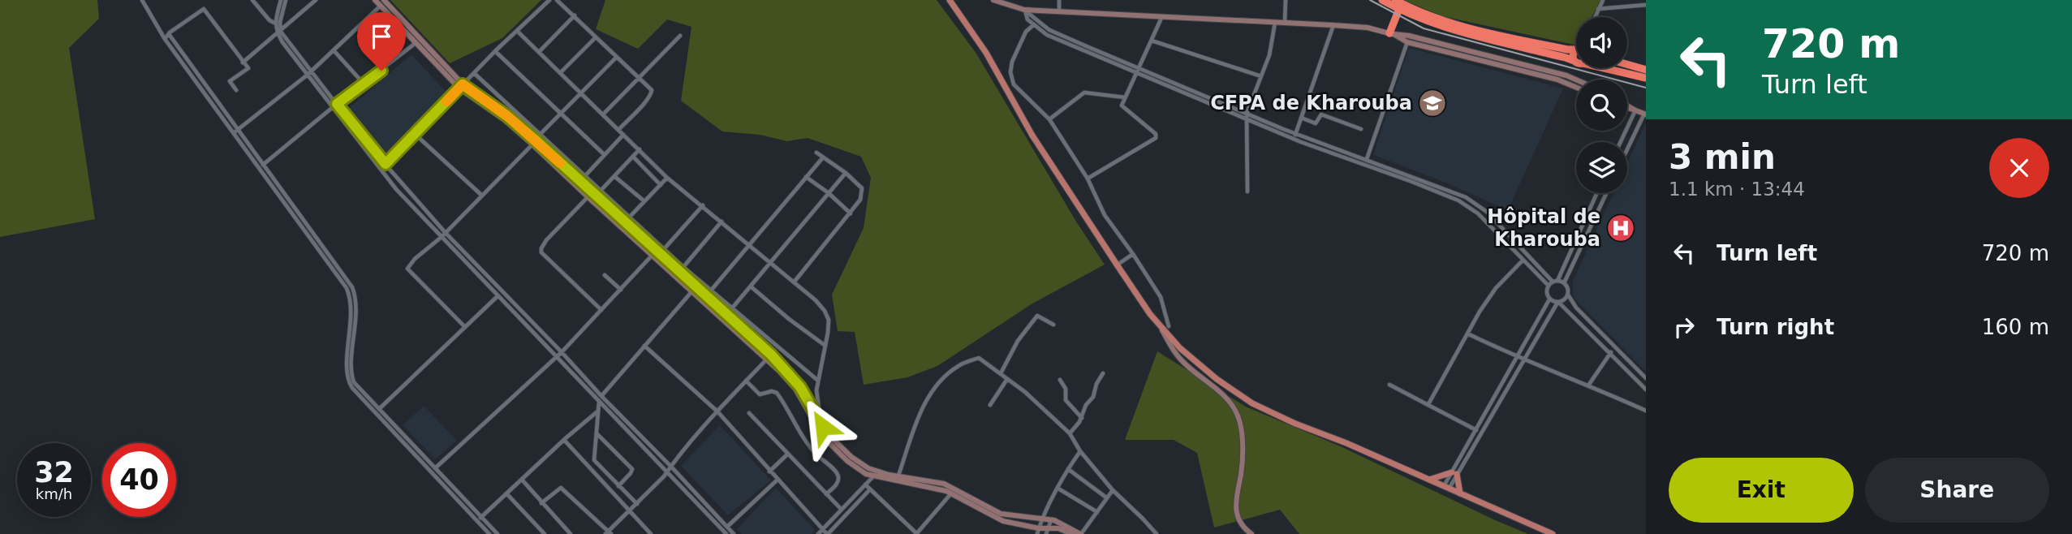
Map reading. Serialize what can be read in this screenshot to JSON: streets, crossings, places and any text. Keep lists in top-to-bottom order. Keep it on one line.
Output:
{"places":{"school or university":["CFPA de Kharouba"],"hospital":["Hôpital de Kharouba"]},"page":{"turn":["720 m","Turn left"],"heading":["3 min","1.1 km · 13:44"],"list":[{"name":"Turn left","value":"720 m"},{"name":"Turn right","value":"160 m"}],"speed":"32 km/h","limit":"40","buttons":["Exit","Share"]}}
